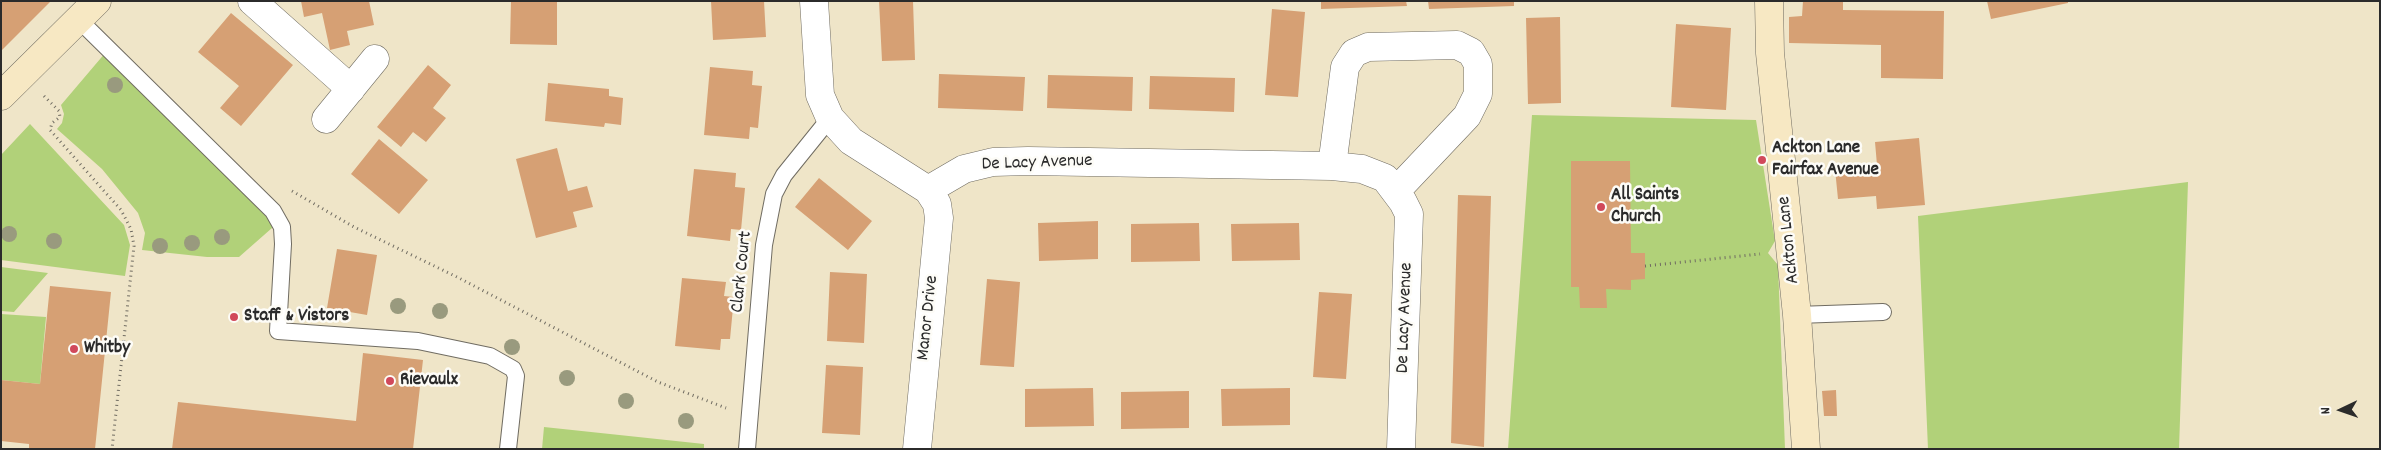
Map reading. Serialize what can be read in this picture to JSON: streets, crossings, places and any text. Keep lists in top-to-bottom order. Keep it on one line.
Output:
{"streets":{"main road":["Ackton Lane"],"street":["De Lacy Avenue","Manor Drive"],"lane":["Clark Court"]},"crossings":[["De Lacy Avenue","Manor Drive"]],"places":["Ackton Lane Fairfax Avenue","All Saints Church","Staff & Vistors","Whitby","Rievaulx"],"north":"left"}
